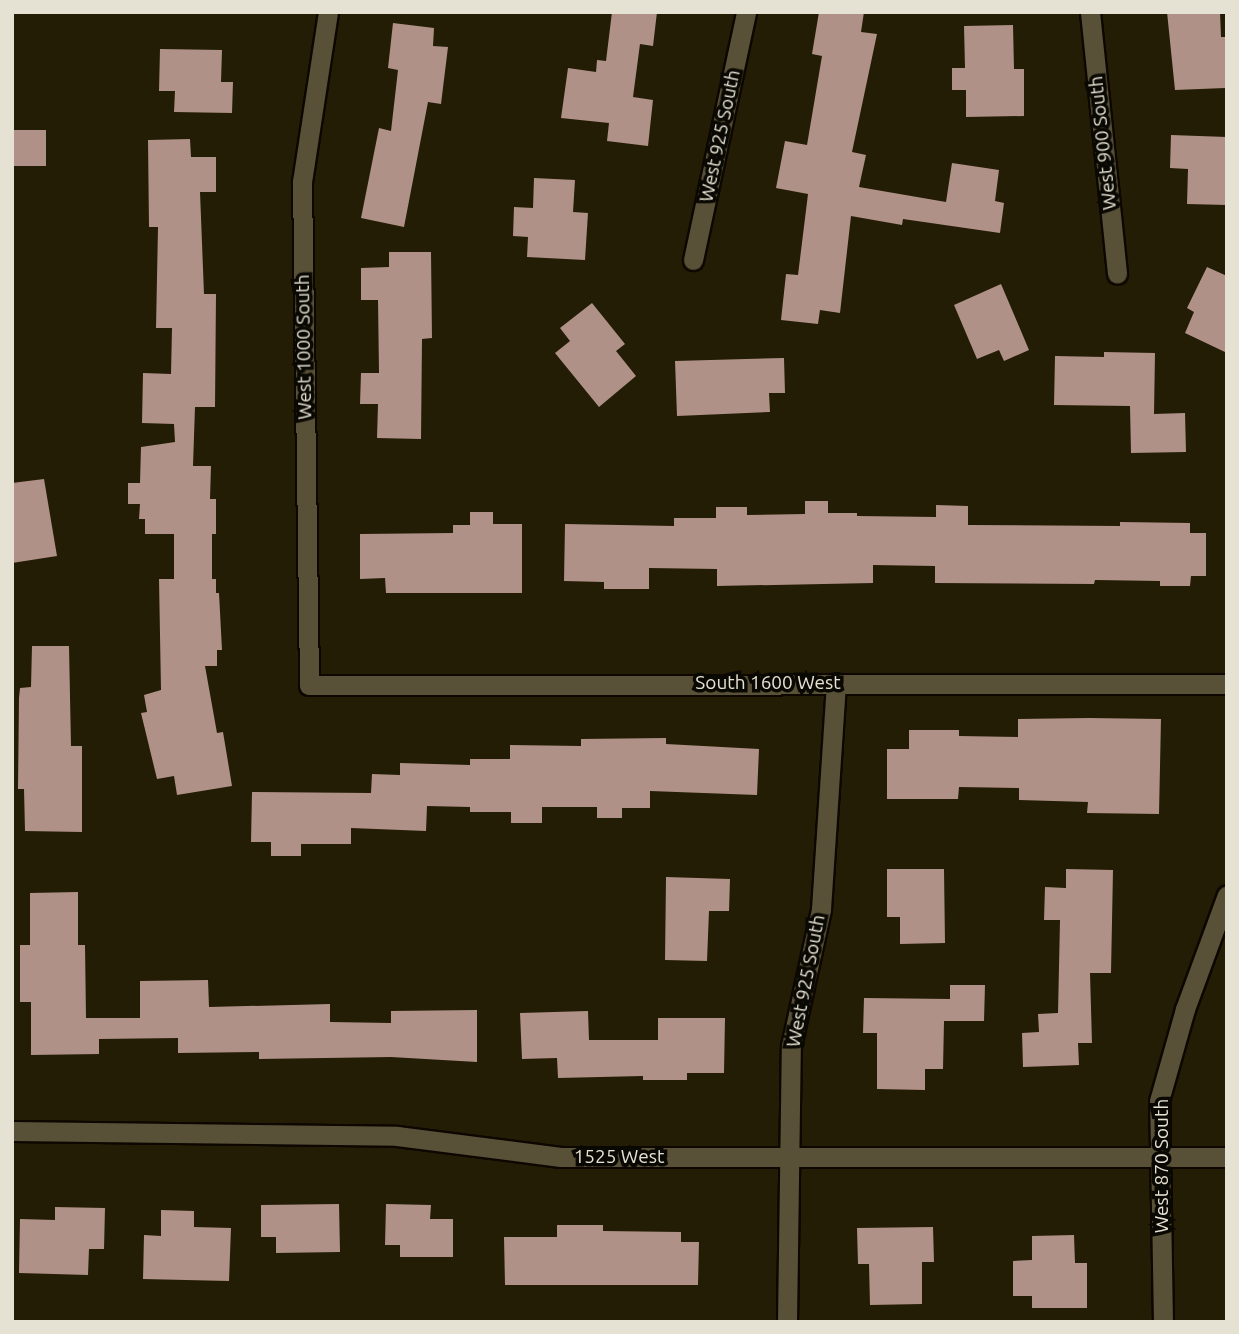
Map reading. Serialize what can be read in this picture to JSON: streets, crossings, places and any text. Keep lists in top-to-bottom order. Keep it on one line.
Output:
{"streets":{"street":["West 925 South","West 900 South","West 1000 South","South 1600 West","1525 West","West 870 South"]},"crossings":[["West 925 South","South 1600 West"],["West 925 South","1525 West"],["West 1000 South","South 1600 West"],["1525 West","West 870 South"]]}
